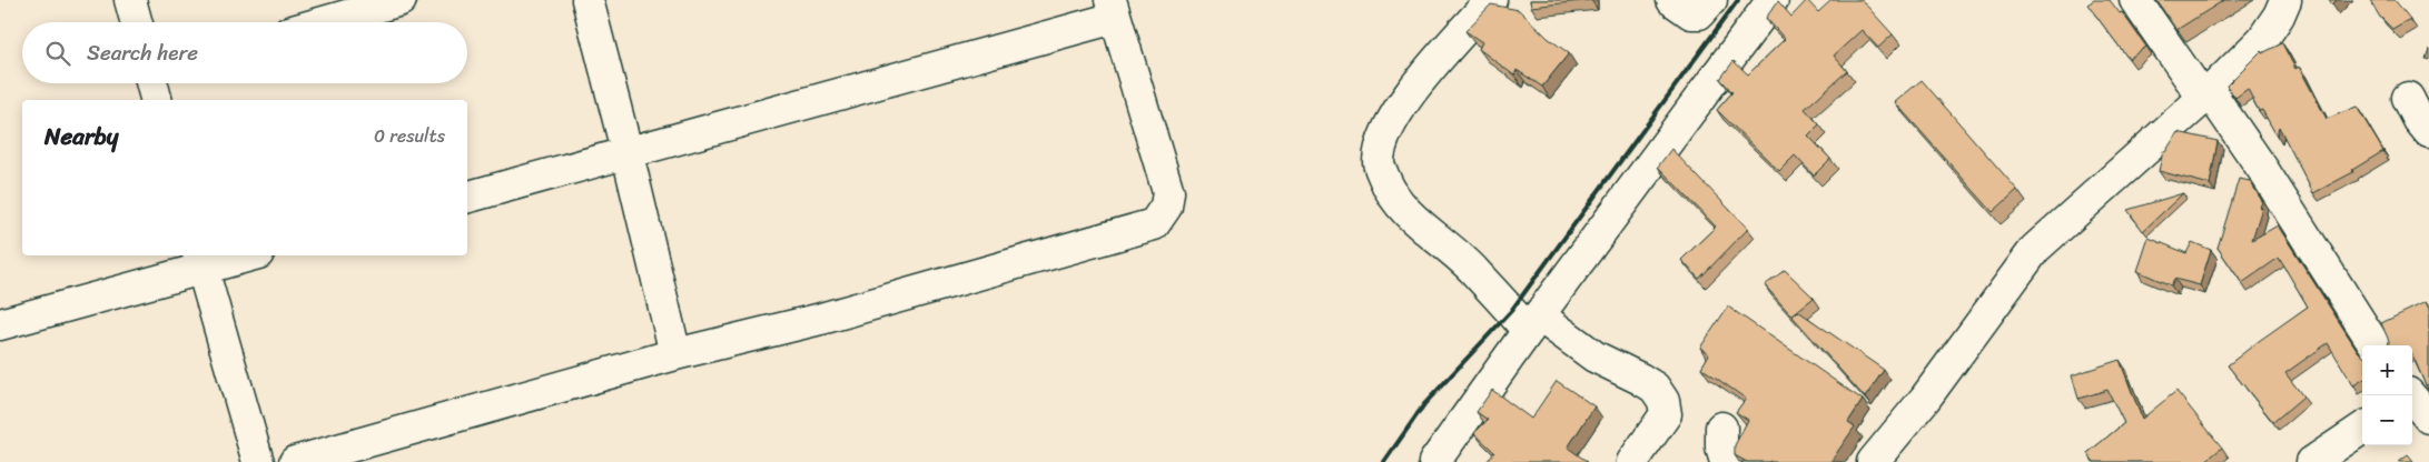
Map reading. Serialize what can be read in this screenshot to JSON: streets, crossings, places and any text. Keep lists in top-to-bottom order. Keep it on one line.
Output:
{"page":{"search":"Search here","heading":["Nearby","0 results"],"map_buttons":["+","−"]}}
